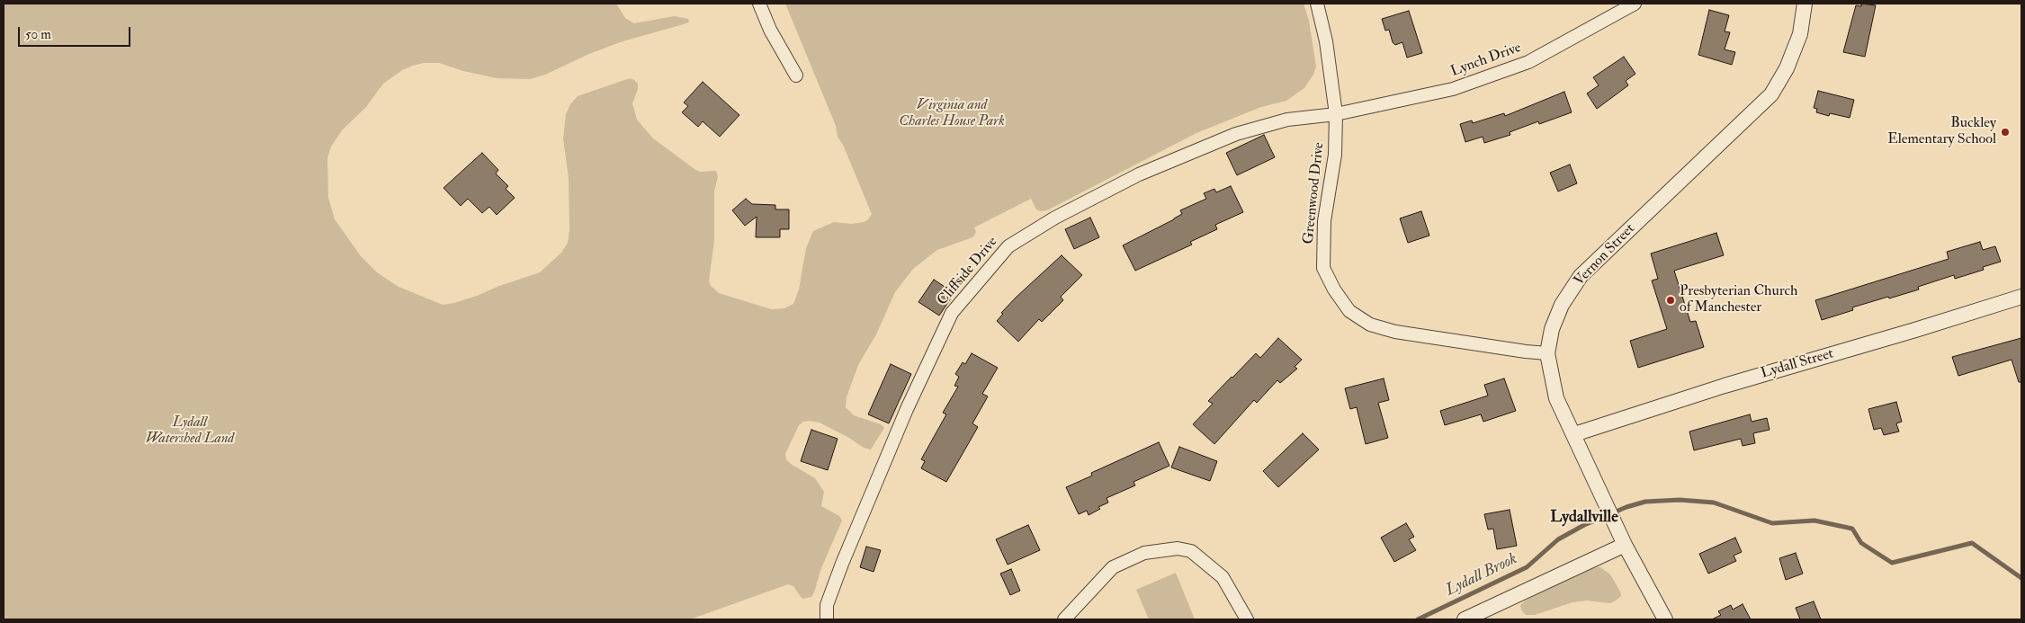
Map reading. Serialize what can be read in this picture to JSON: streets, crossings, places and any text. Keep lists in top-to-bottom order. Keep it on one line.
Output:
{"streets":{"street":["Lynch Drive","Greenwood Drive","Vernon Street","Cliffside Drive","Lydall Street"]},"crossings":[["Lynch Drive","Greenwood Drive"],["Lynch Drive","Cliffside Drive"],["Greenwood Drive","Vernon Street"],["Greenwood Drive","Cliffside Drive"],["Vernon Street","Lydall Street"]],"districts":["Lydallville"],"water":["Lydall Brook"],"parks":["Virginia and Charles House Park","Lydall Watershed Land"],"places":["Buckley Elementary School","Presbyterian Church of Manchester"],"scale_bar":"50 m"}
